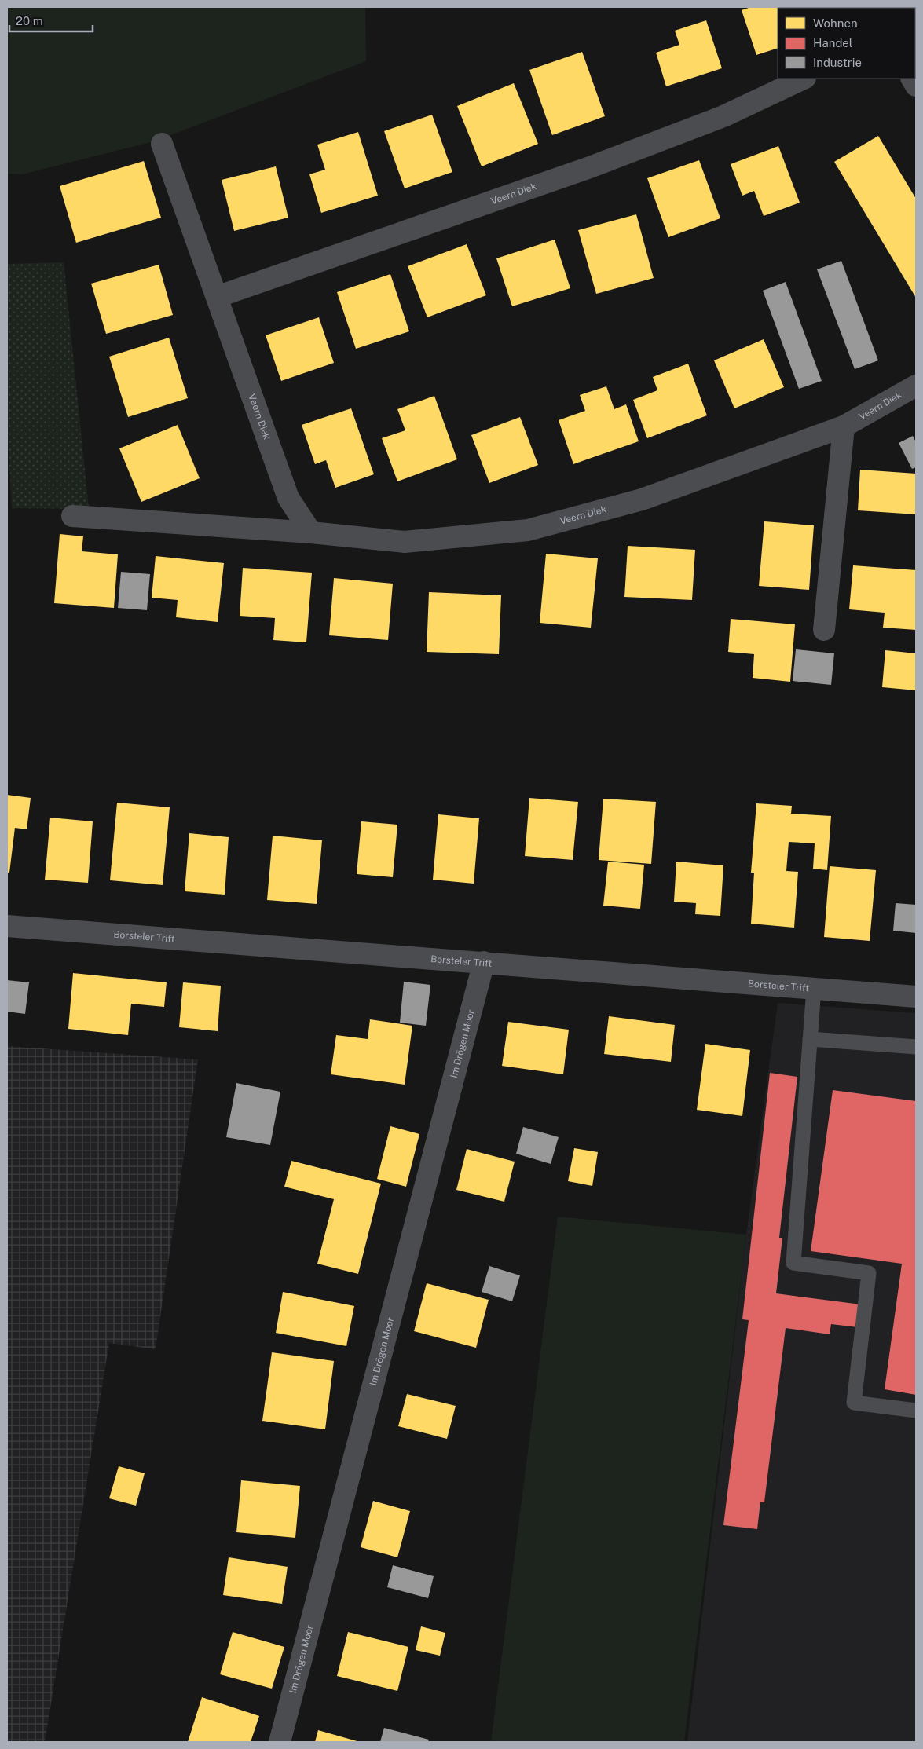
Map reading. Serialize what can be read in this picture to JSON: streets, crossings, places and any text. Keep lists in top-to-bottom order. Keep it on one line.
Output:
{"streets":{"street":["Veern Diek","Borsteler Trift","Im Drögen Moor"]},"crossings":[["Borsteler Trift","Im Drögen Moor"]],"legend":["Wohnen","Handel","Industrie"],"scale_bar":"20 m"}
